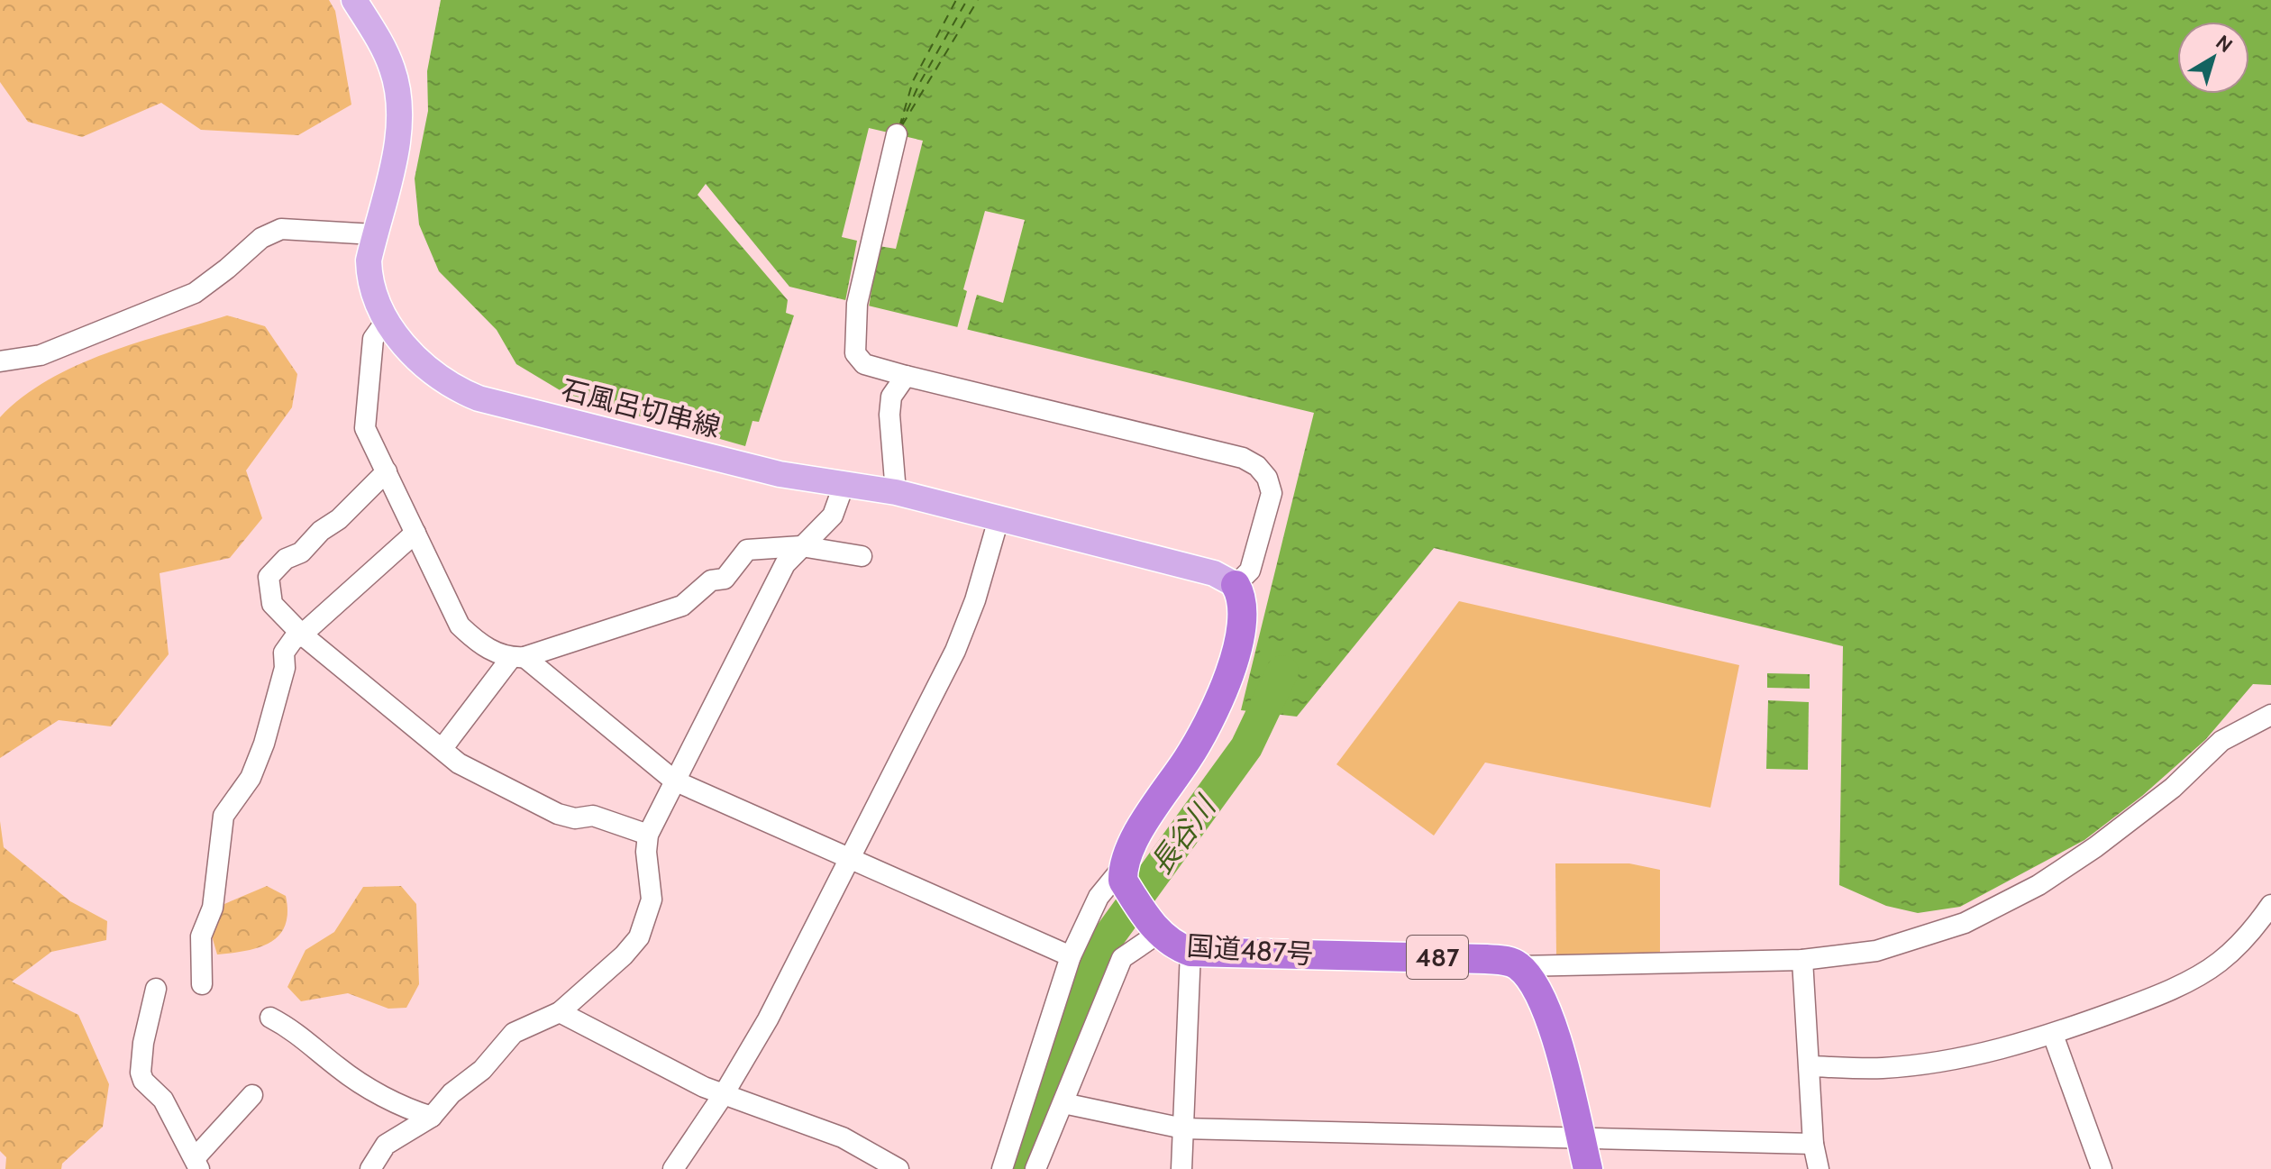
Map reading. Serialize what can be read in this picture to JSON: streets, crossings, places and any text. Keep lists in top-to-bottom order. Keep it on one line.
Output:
{"streets":{"highway":["国道487号","487"],"main road":["石風呂切串線"]},"water":["長谷川"],"north":"top right"}
